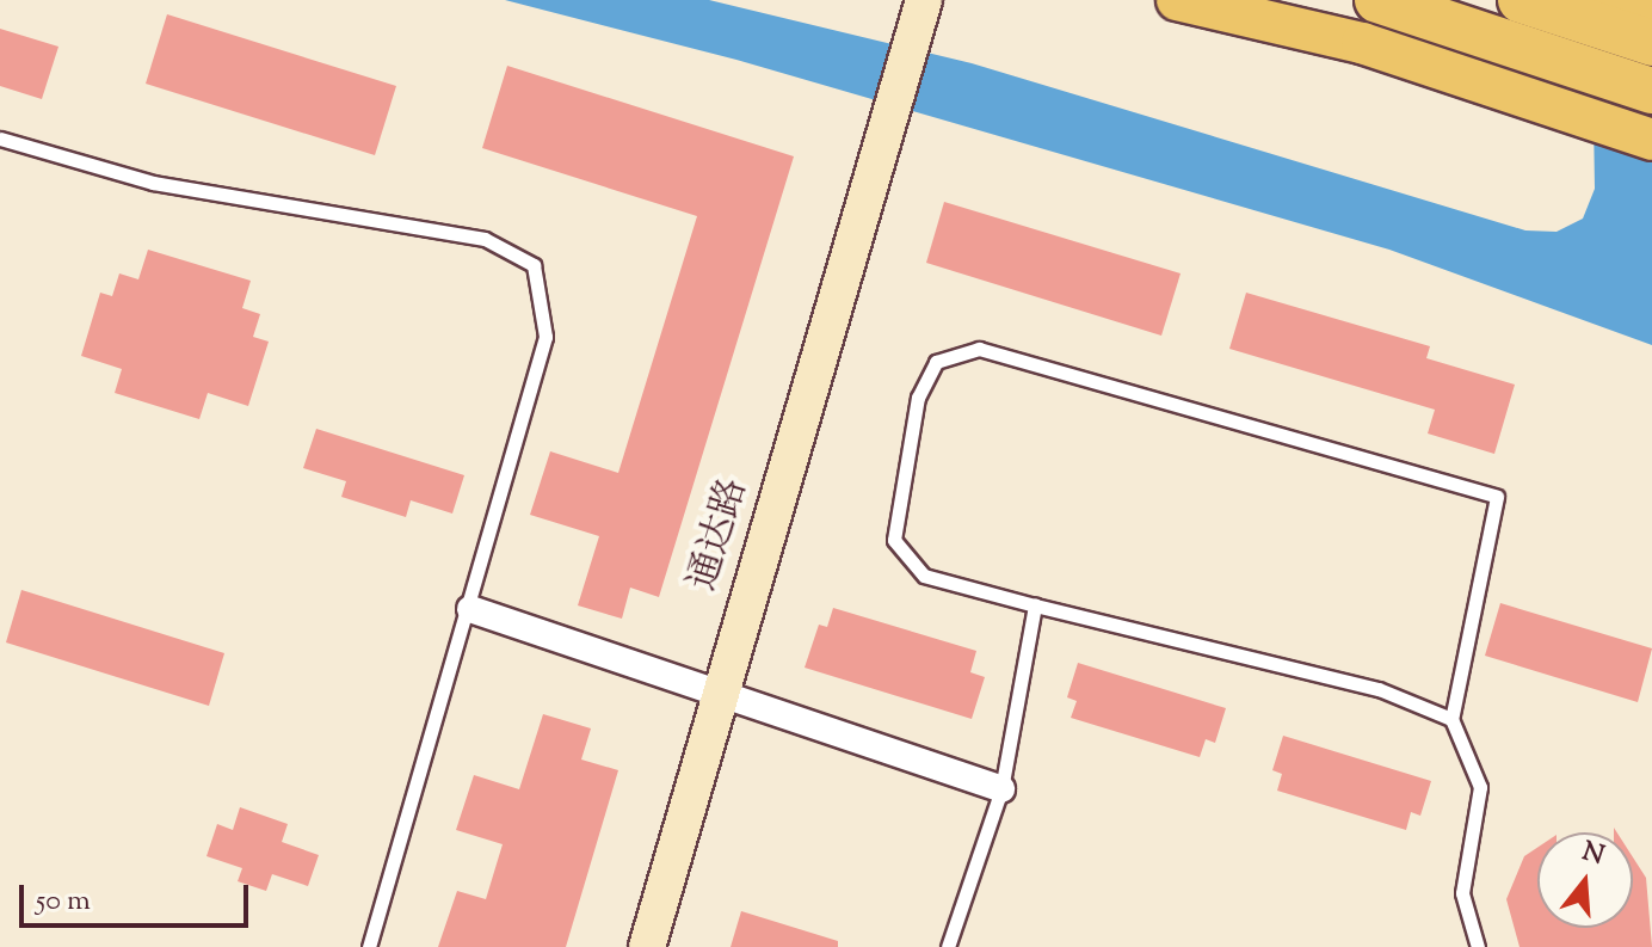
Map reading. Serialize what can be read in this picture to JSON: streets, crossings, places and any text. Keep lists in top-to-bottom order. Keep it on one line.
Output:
{"streets":{"street":["通达路"]},"scale_bar":"50 m","north":"top"}
